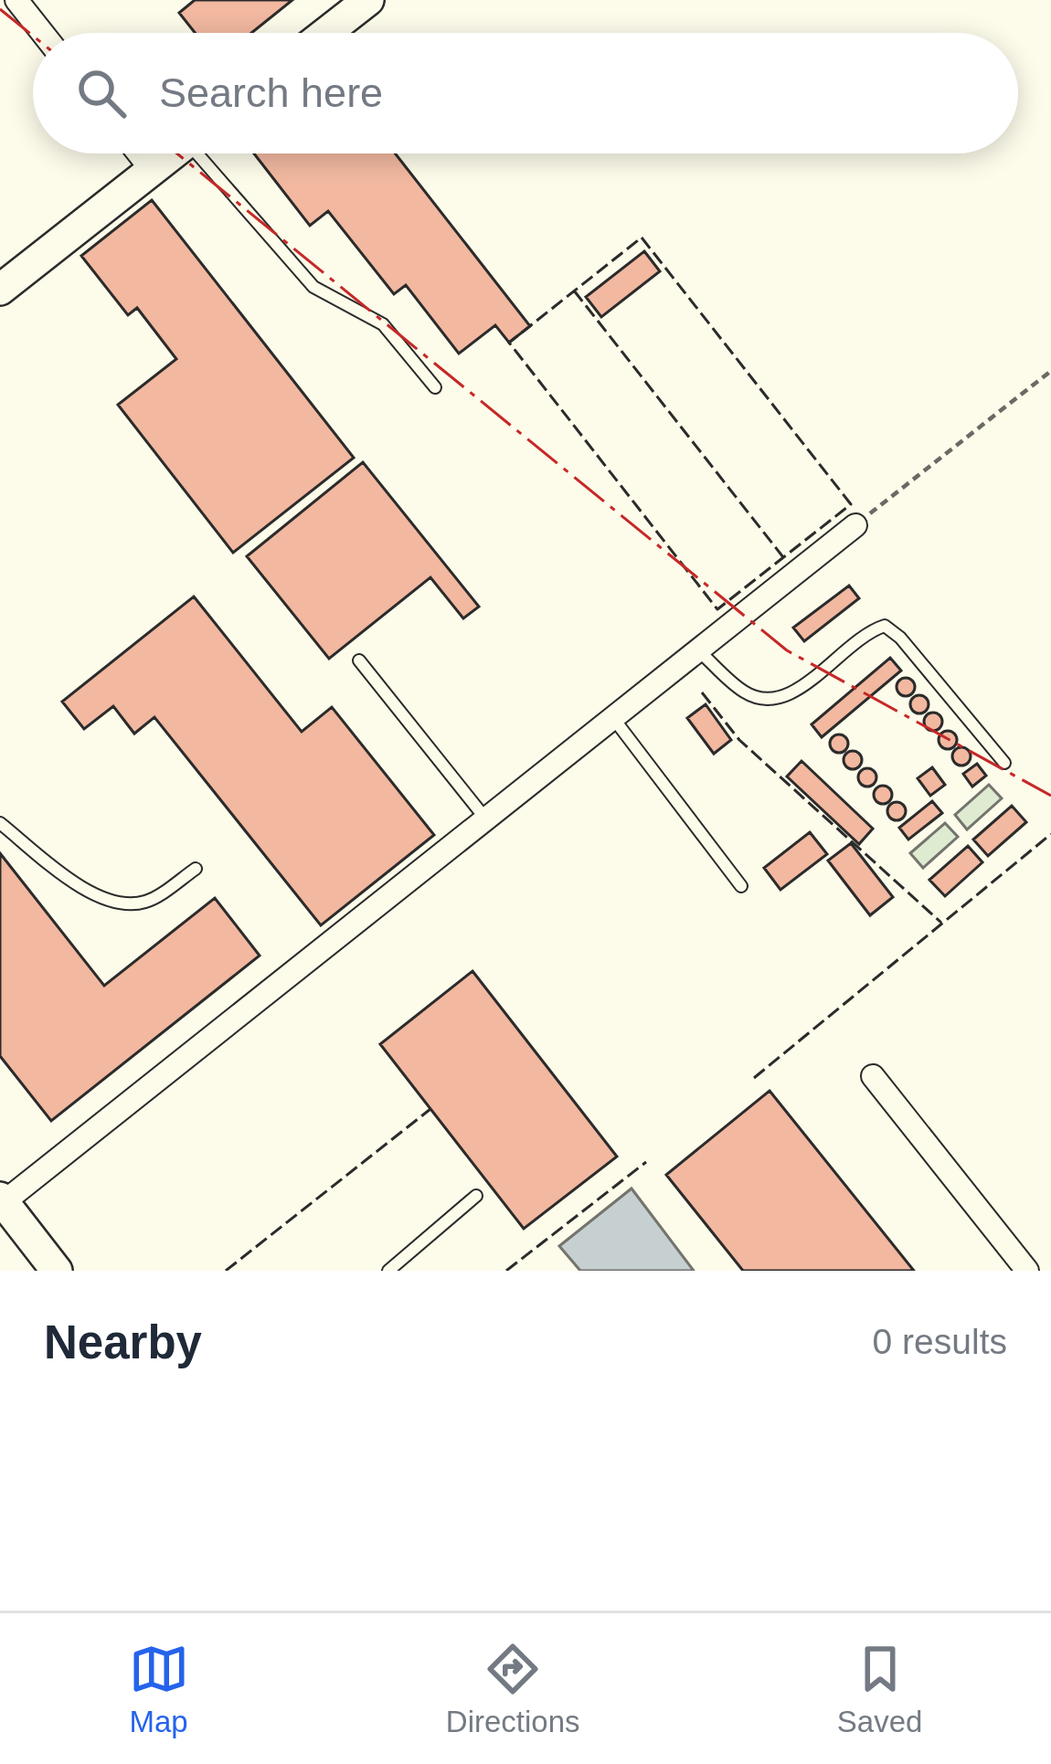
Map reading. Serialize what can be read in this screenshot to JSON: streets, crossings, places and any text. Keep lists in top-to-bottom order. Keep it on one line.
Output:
{"page":{"search":"Search here","heading":["Nearby","0 results"],"nav":["Map","Directions","Saved"]}}
